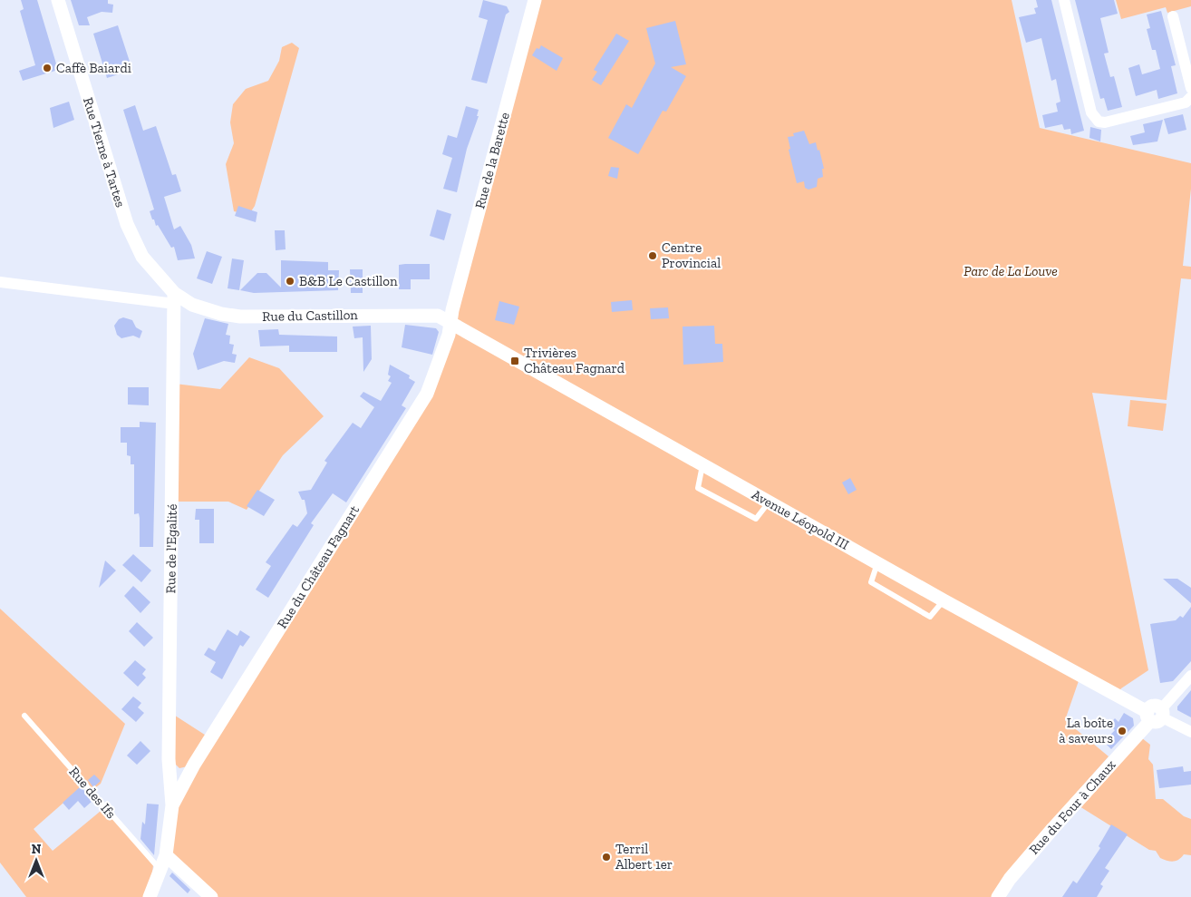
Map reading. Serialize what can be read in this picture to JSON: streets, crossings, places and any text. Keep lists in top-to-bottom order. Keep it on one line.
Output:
{"streets":{"street":["Rue Tierne à Tartes","Rue de la Barette","Rue du Castillon","Avenue Léopold III","Rue de l'Egalité","Rue du Château Fagnart","Rue du Four à Chaux"],"lane":["Rue des Ifs"]},"crossings":[["Rue Tierne à Tartes","Rue du Castillon"],["Rue Tierne à Tartes","Rue de l'Egalité"],["Rue de la Barette","Rue du Castillon"],["Rue de la Barette","Avenue Léopold III"],["Rue de la Barette","Rue du Château Fagnart"],["Rue du Castillon","Avenue Léopold III"],["Rue du Castillon","Rue de l'Egalité"],["Rue du Castillon","Rue du Château Fagnart"],["Avenue Léopold III","Rue du Château Fagnart"],["Avenue Léopold III","Rue du Four à Chaux"],["Rue de l'Egalité","Rue du Château Fagnart"]],"parks":["Parc de La Louve"],"places":{"other":["Caffè Baiardi","Centre Provincial","B&B Le Castillon","La boîte à saveurs","Terril Albert 1er"],"transit":["Trivières Château Fagnard"]},"north":"top"}
